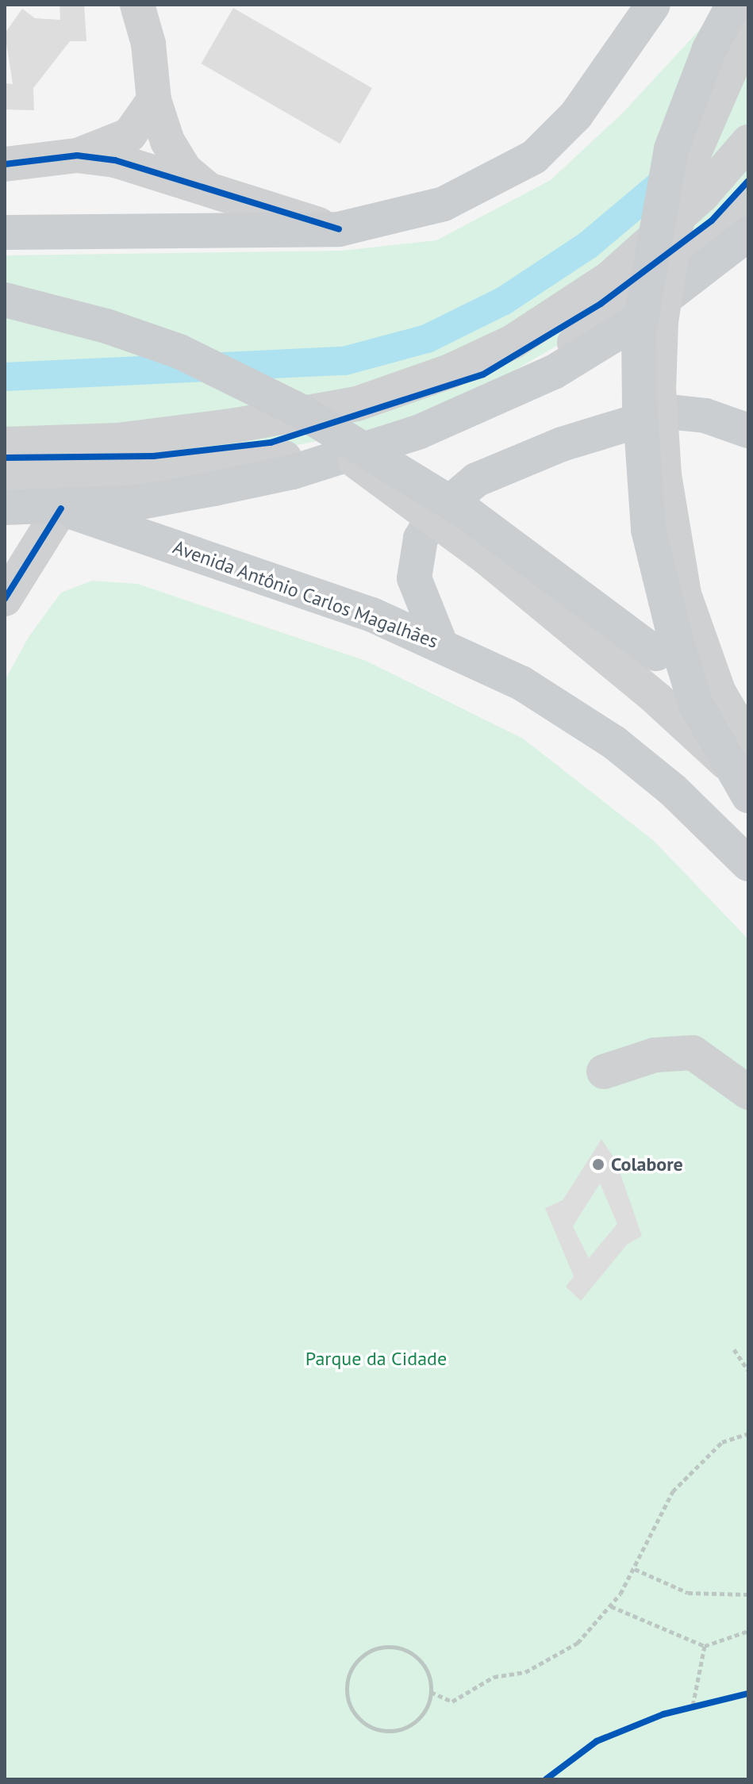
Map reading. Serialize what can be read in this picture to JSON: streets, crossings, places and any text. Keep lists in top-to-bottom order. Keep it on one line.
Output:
{"streets":{"main road":["Avenida Antônio Carlos Magalhães"]},"parks":["Parque da Cidade"],"places":["Colabore"]}
